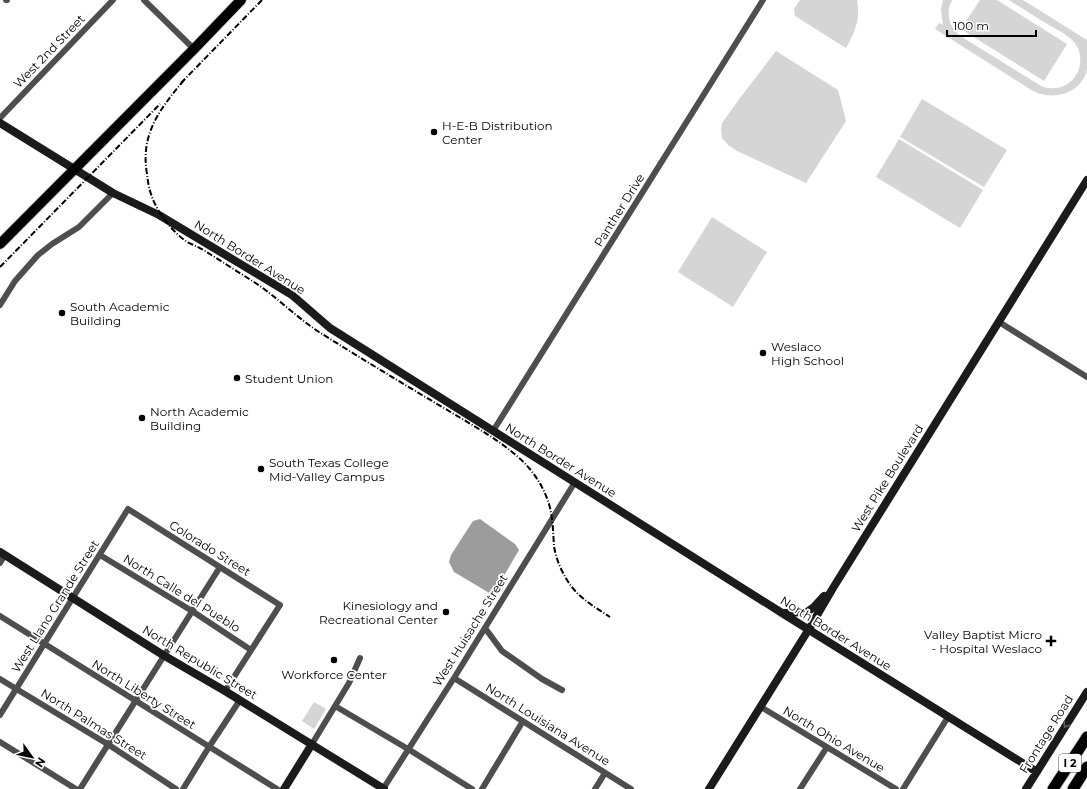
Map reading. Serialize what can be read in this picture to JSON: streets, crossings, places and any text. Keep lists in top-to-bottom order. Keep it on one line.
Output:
{"streets":{"highway":["I 2"],"street":["West 2nd Street","Panther Drive","North Border Avenue","West Pike Boulevard","Colorado Street","North Calle del Pueblo","West Llano Grande Street","West Huisache Street","North Republic Street","North Liberty Street","North Palmas Street","North Louisiana Avenue","Frontage Road","North Ohio Avenue"]},"crossings":[["Panther Drive","North Border Avenue"],["North Border Avenue","West Pike Boulevard"],["North Border Avenue","West Huisache Street"],["North Border Avenue","Frontage Road"],["West Pike Boulevard","North Ohio Avenue"],["Colorado Street","North Calle del Pueblo"],["Colorado Street","West Llano Grande Street"],["North Calle del Pueblo","West Llano Grande Street"],["West Llano Grande Street","North Republic Street"],["West Llano Grande Street","North Liberty Street"],["West Llano Grande Street","North Palmas Street"],["West Huisache Street","North Republic Street"],["West Huisache Street","North Louisiana Avenue"]],"one_way":["Frontage Road"],"places":{"other":["H-E-B Distribution Center","South Academic Building","Weslaco High School","Student Union","North Academic Building","South Texas College Mid-Valley Campus","Kinesiology and Recreational Center","Workforce Center"],"health":["Valley Baptist Micro - Hospital Weslaco"]},"scale_bar":"100 m","north":"bottom right"}
